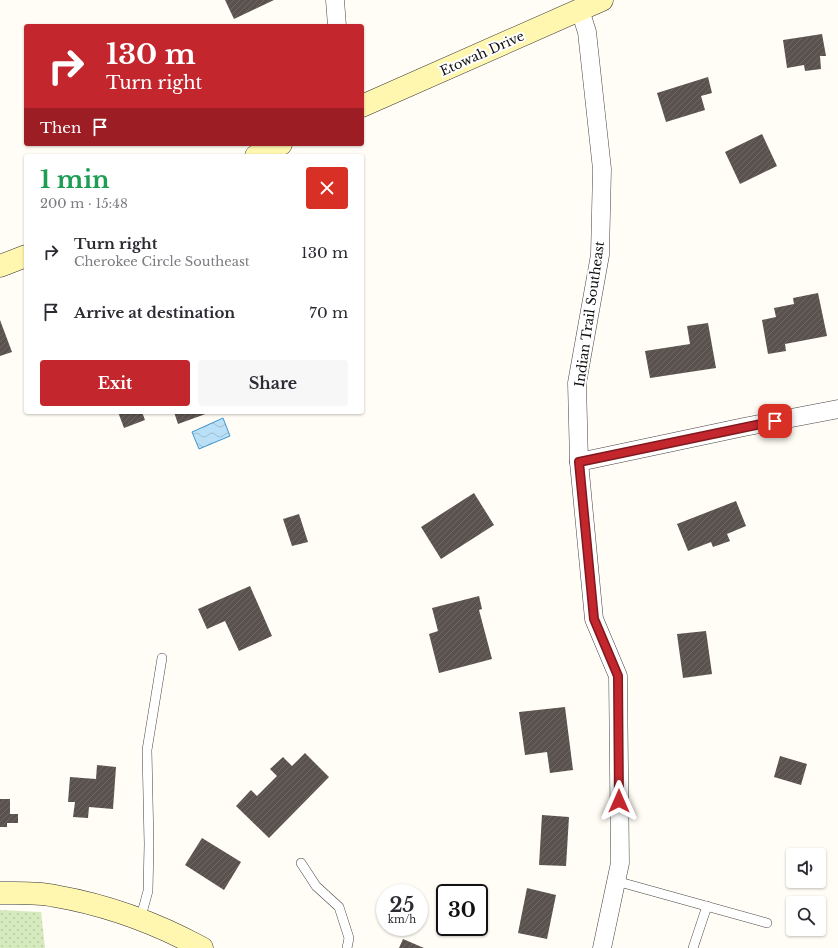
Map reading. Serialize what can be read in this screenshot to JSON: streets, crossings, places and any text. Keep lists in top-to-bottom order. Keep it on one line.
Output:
{"streets":{"street":["Etowah Drive","Indian Trail Southeast"]},"crossings":[["Etowah Drive","Indian Trail Southeast"]],"page":{"turn":["130 m","Turn right"],"then":"Then","heading":["1 min","200 m · 15:48"],"list":[{"name":"Turn right","note":"Cherokee Circle Southeast","value":"130 m"},{"name":"Arrive at destination","value":"70 m"}],"buttons":["Exit","Share"],"speed":"25 km/h","limit":"30"}}
